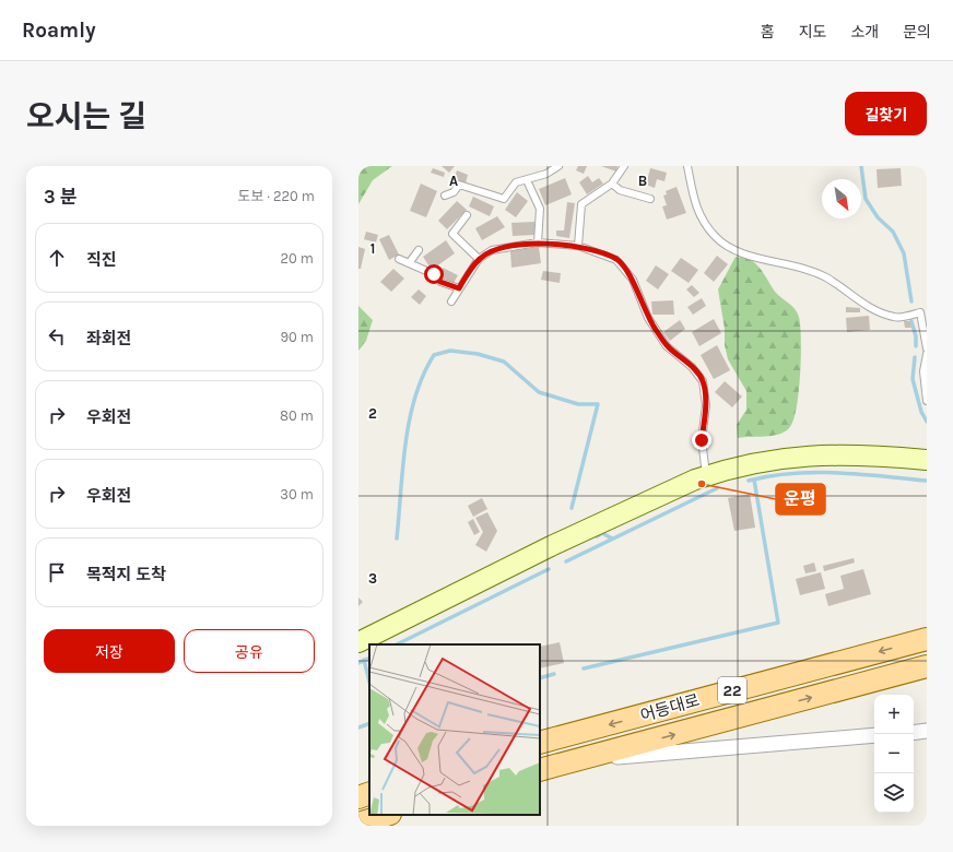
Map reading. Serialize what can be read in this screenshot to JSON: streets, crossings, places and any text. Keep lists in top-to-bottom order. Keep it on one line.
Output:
{"streets":{"main road":["22","어등대로"]},"places":["운평"],"north":"bottom right","page":{"header":"Roamly","nav":["홈","지도","소개","문의"],"title":"오시는 길","buttons":["길찾기",["저장","공유"]],"heading":["3 분","도보 · 220 m"],"list":[["직진","20 m"],["좌회전","90 m"],["우회전","80 m"],["우회전","30 m"],"목적지 도착"],"map_buttons":["+","−"]},"grid":{"columns":["A","B"],"rows":["1","2","3"]}}
